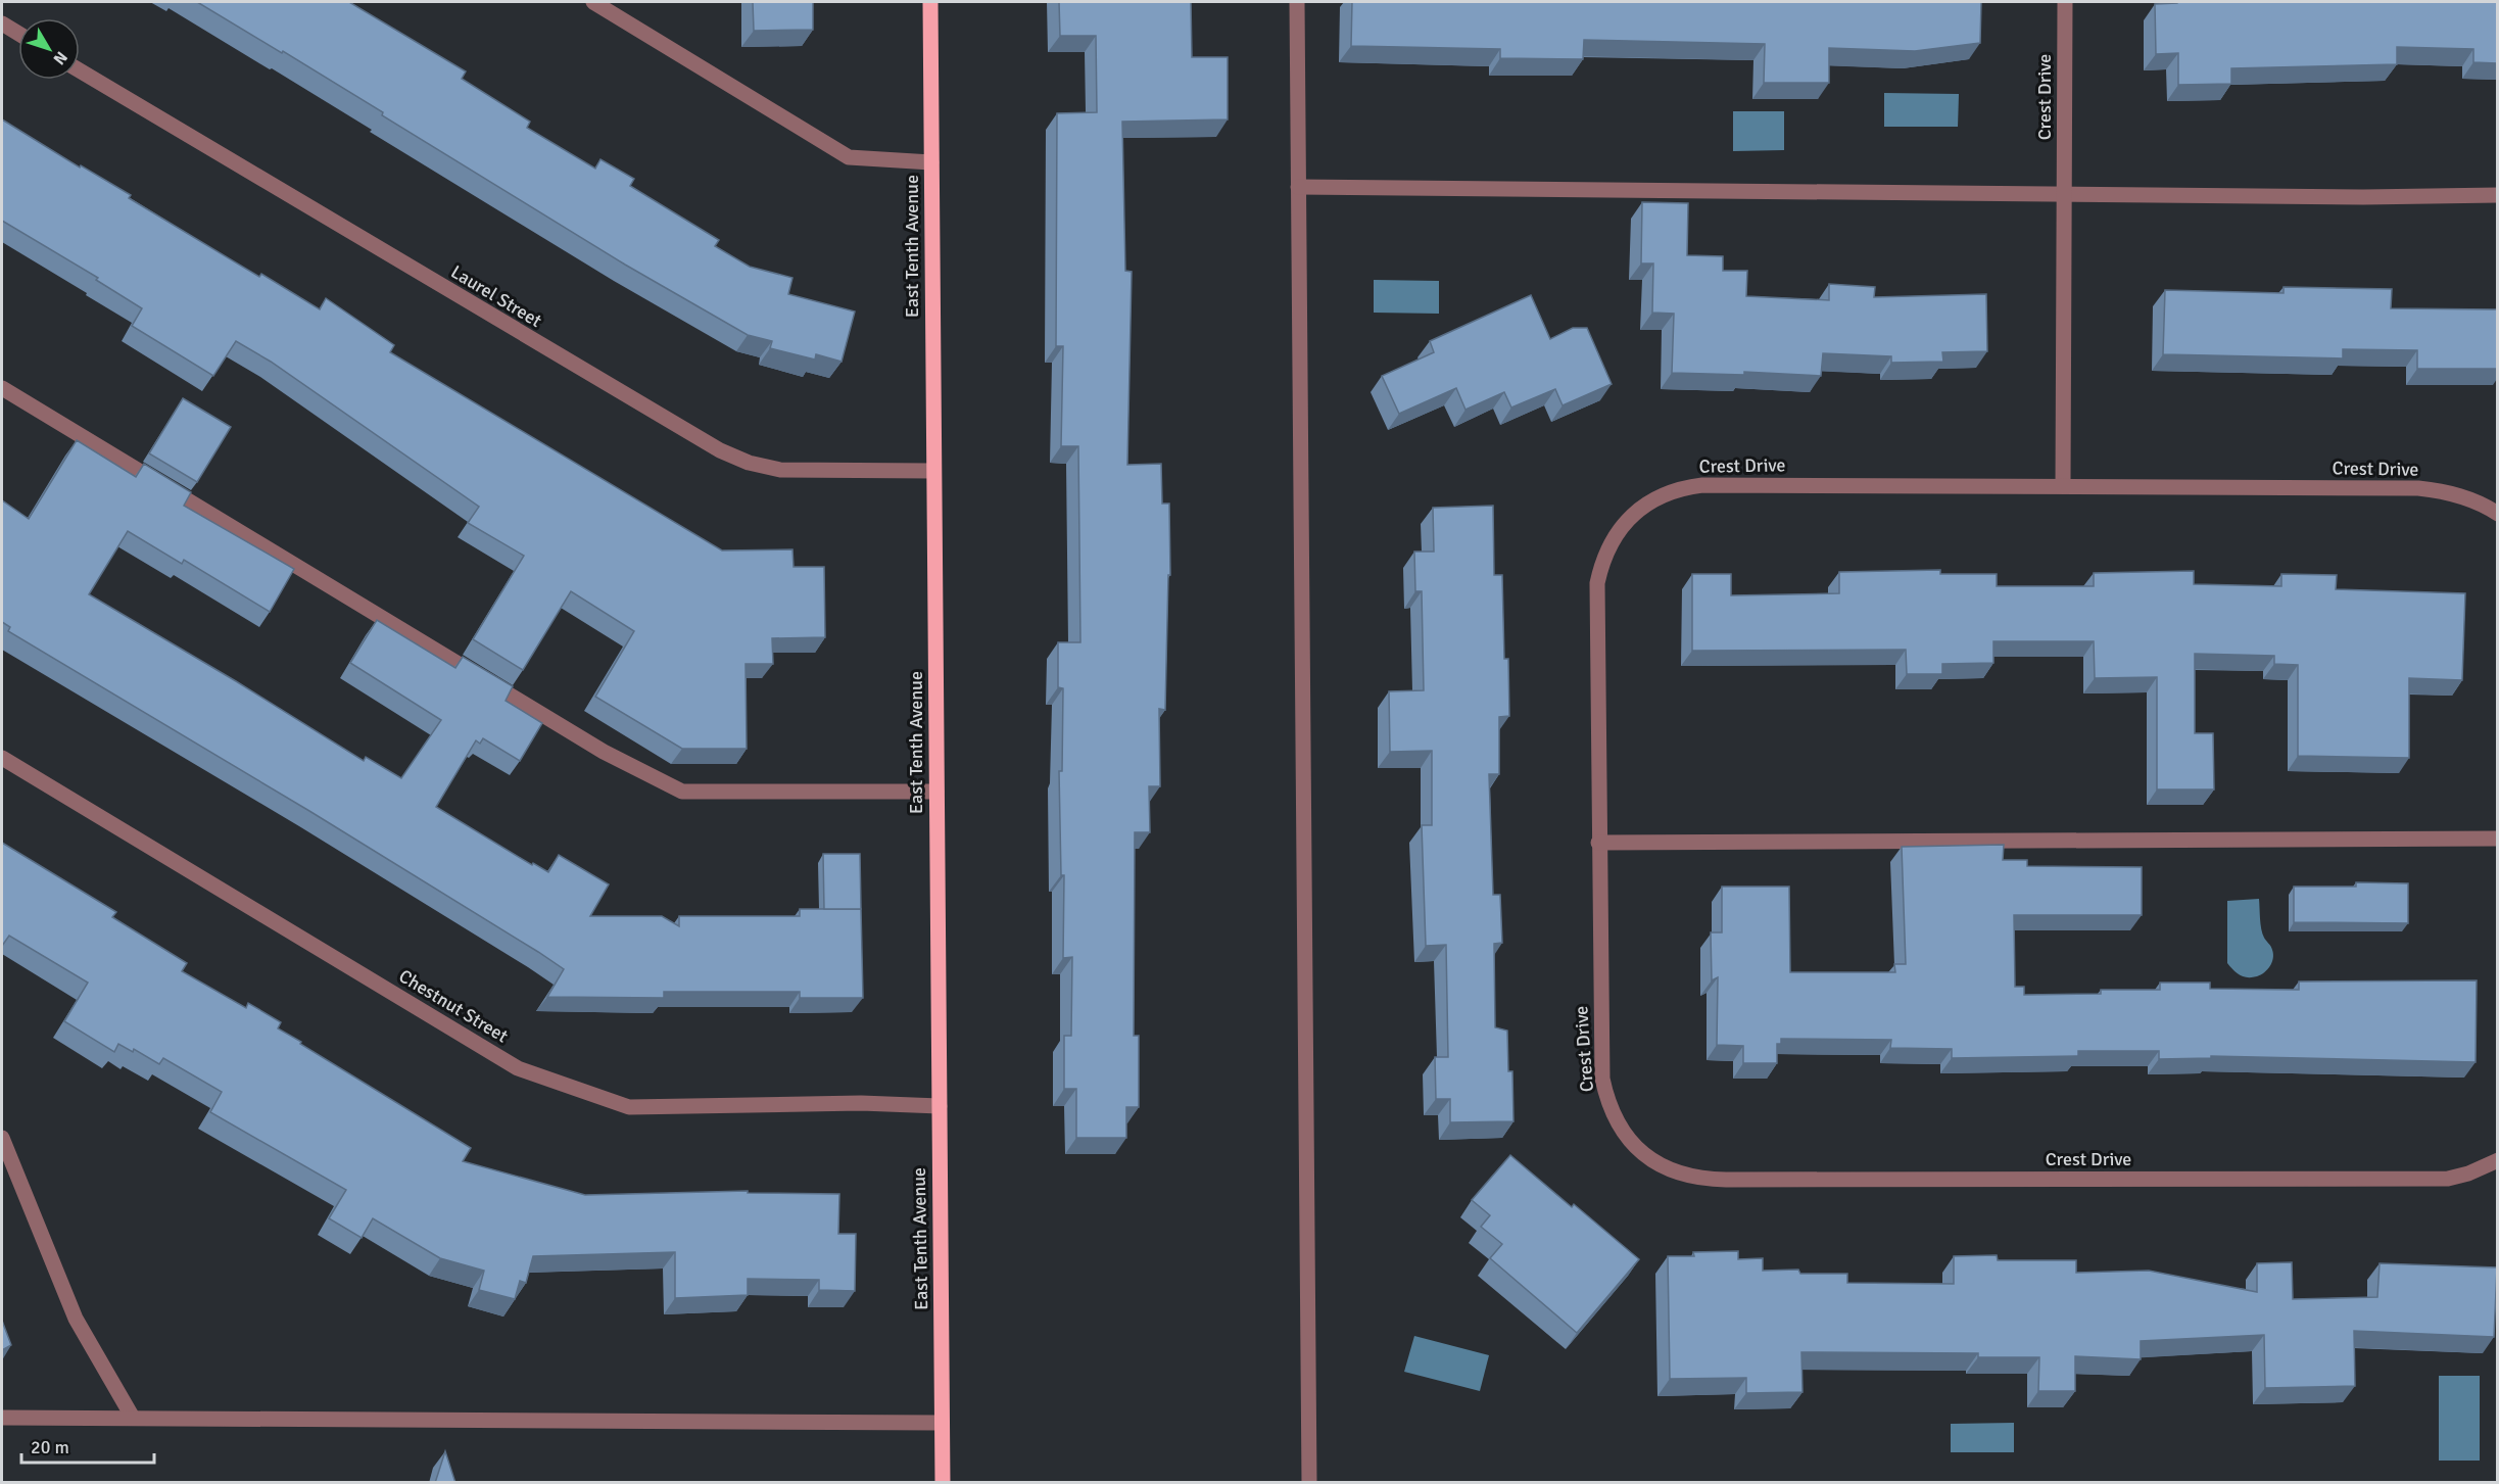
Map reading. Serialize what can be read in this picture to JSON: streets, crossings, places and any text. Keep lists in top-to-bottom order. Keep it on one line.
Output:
{"streets":{"main road":["East Tenth Avenue"],"street":["Crest Drive","Laurel Street","Chestnut Street"]},"crossings":[["East Tenth Avenue","Laurel Street"],["East Tenth Avenue","Chestnut Street"]],"scale_bar":"20 m","north":"bottom right"}
